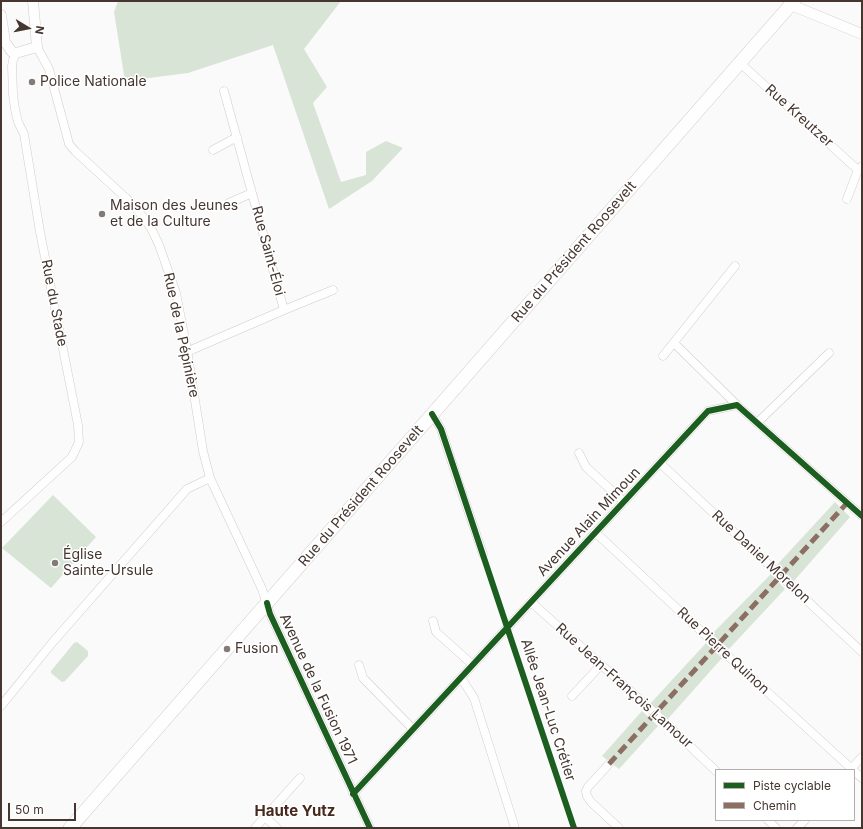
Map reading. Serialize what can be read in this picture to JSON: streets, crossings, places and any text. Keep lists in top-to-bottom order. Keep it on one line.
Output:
{"streets":{"main road":["Rue du Président Roosevelt"],"street":["Rue Kreutzer","Rue Saint-Éloi","Rue du Stade","Rue de la Pépinière","Avenue Alain Mimoun","Rue Daniel Morelon","Rue Pierre Quinon","Rue Jean-François Lamour","Avenue de la Fusion 1971"],"cycle path":["Allée Jean-Luc Crétier"]},"crossings":[["Rue Kreutzer","Rue du Président Roosevelt"],["Rue Saint-Éloi","Rue de la Pépinière"],["Rue du Président Roosevelt","Rue de la Pépinière"],["Rue du Président Roosevelt","Avenue de la Fusion 1971"],["Rue de la Pépinière","Avenue de la Fusion 1971"],["Avenue Alain Mimoun","Rue Daniel Morelon"],["Avenue Alain Mimoun","Rue Pierre Quinon"],["Avenue Alain Mimoun","Rue Jean-François Lamour"],["Avenue Alain Mimoun","Avenue de la Fusion 1971"]],"districts":["Haute Yutz"],"places":["Police Nationale","Maison des Jeunes et de la Culture","Église Sainte-Ursule","Fusion"],"legend":["Piste cyclable","Chemin"],"scale_bar":"50 m","north":"right"}
